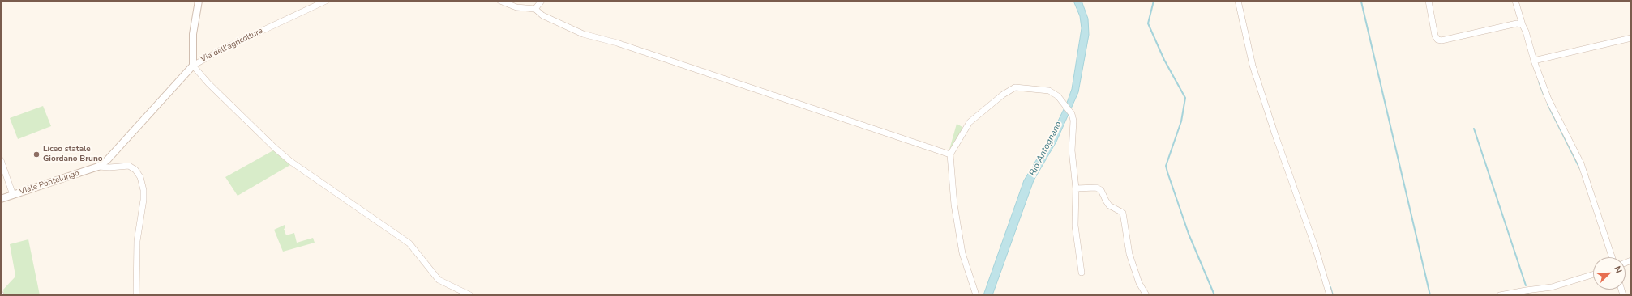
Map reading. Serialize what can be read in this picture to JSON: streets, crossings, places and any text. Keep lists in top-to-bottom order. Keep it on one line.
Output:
{"streets":{"street":["Via dell'agricoltura","Viale Pontelungo"]},"crossings":[["Via dell'agricoltura","Viale Pontelungo"]],"water":["Rio Antognano"],"places":["Liceo statale Giordano Bruno"],"north":"top right"}
